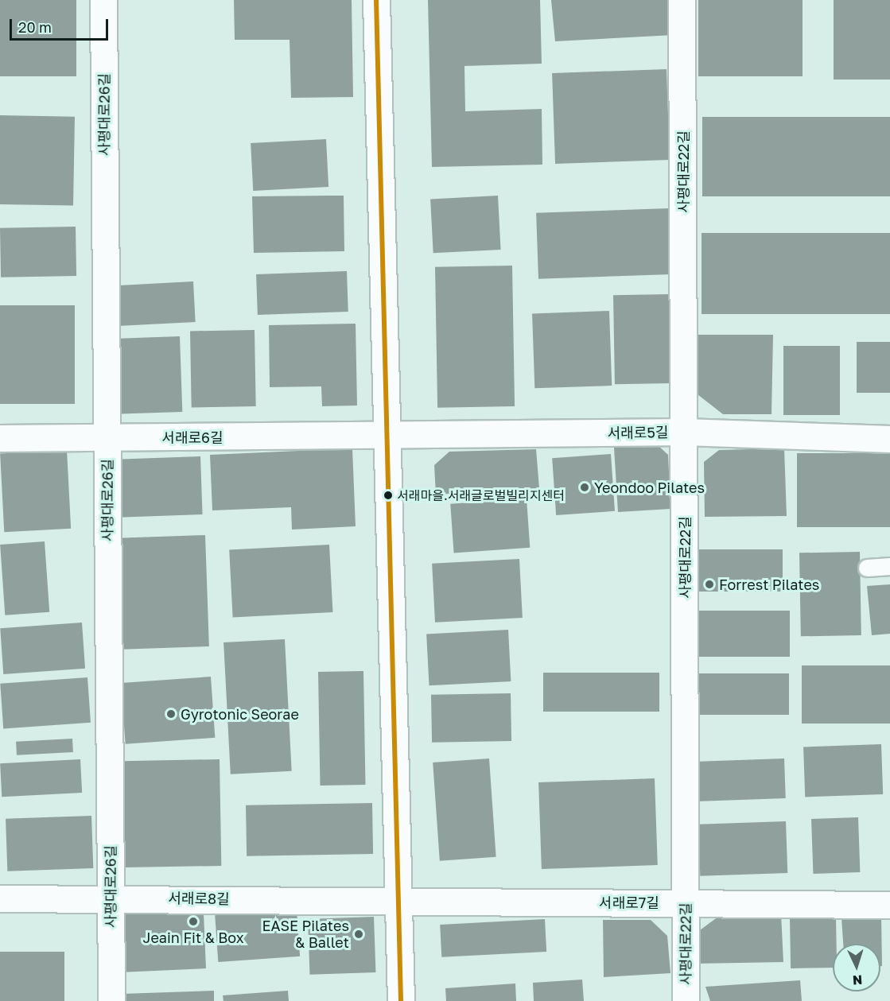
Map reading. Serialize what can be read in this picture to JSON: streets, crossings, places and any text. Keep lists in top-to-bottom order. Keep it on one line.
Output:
{"streets":{"street":["사평대로26길","사평대로22길","서래로5길","서래로6길","서래로8길","서래로7길"]},"crossings":[["사평대로26길","서래로6길"],["사평대로26길","서래로8길"],["사평대로22길","서래로5길"],["사평대로22길","서래로7길"],["서래로5길","서래로6길"],["서래로8길","서래로7길"]],"places":["Yeondoo Pilates","서래마을.서래글로벌빌리지센터","Forrest Pilates","Gyrotonic Seorae","Jeain Fit & Box","EASE Pilates & Ballet"],"scale_bar":"20 m","north":"bottom"}
